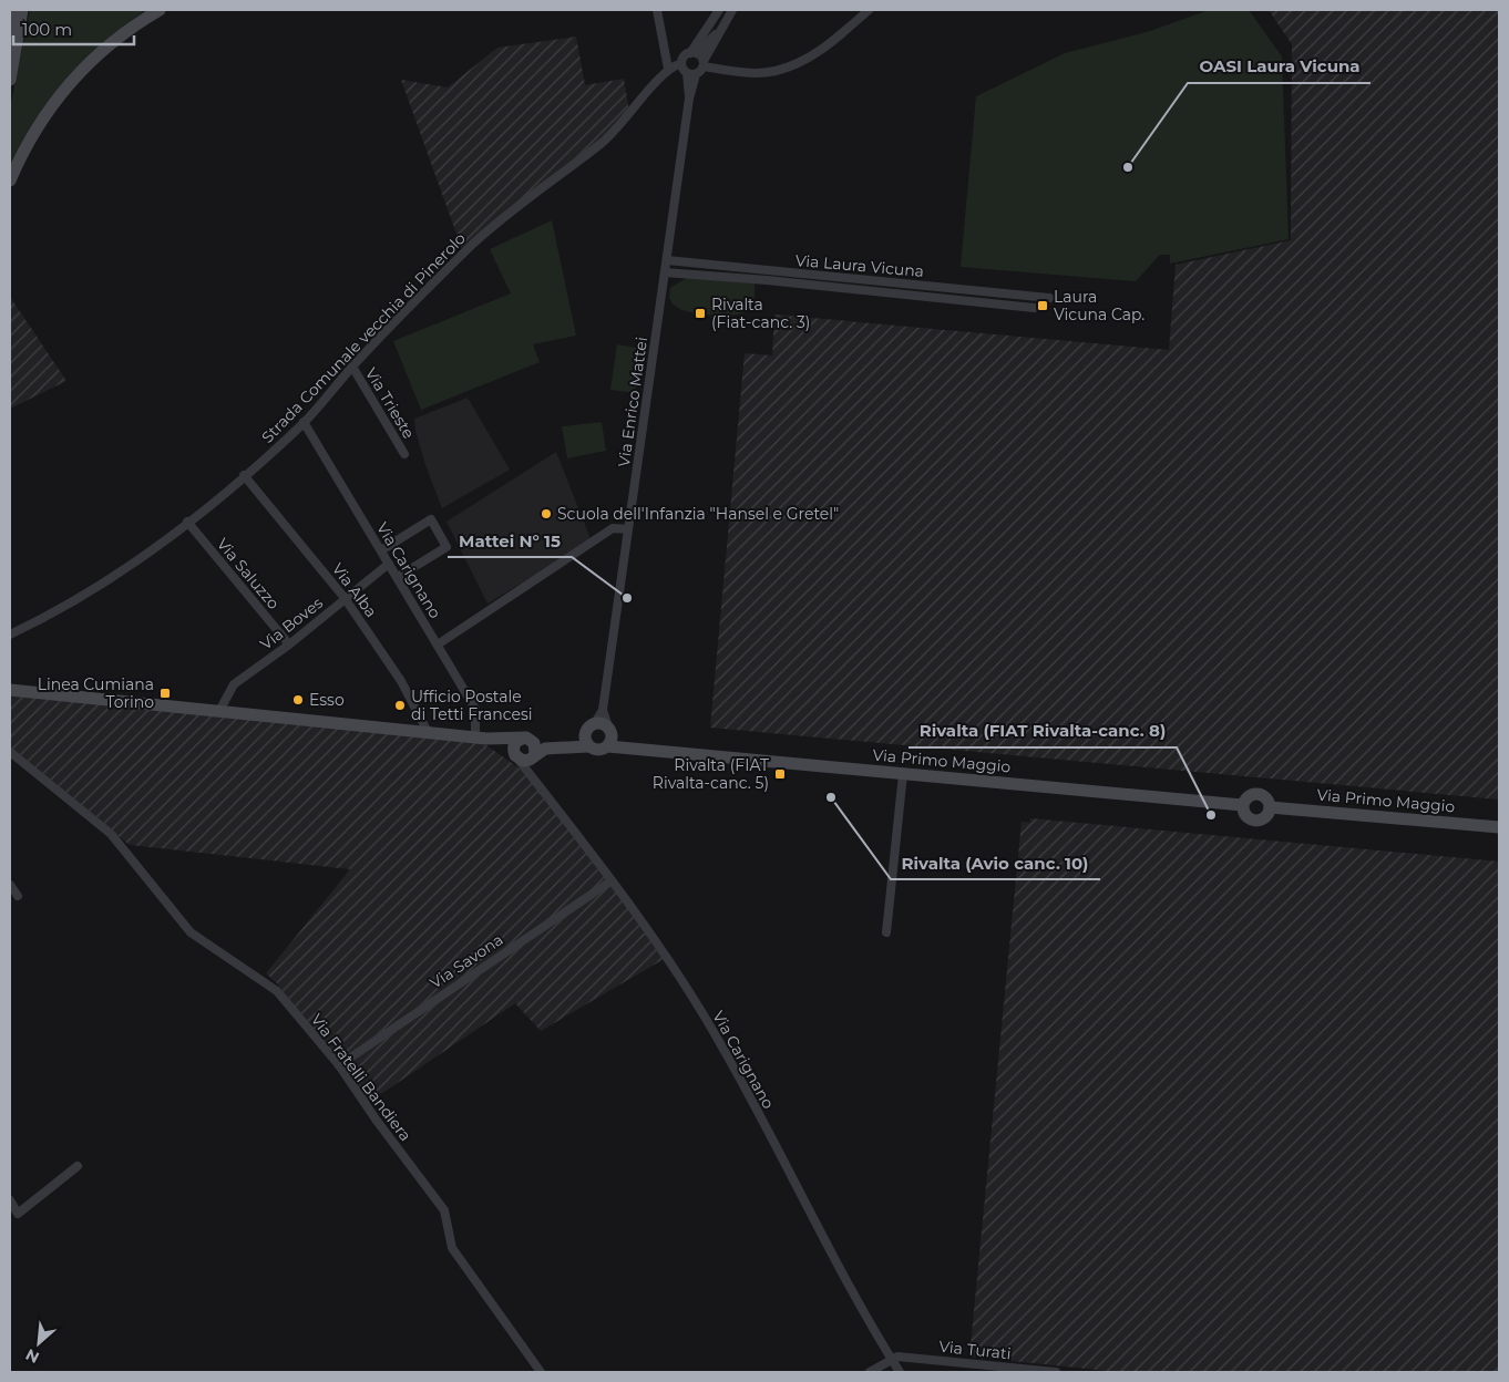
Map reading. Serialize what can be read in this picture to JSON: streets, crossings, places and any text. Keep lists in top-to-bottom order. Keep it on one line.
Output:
{"streets":{"main road":["Via Primo Maggio"],"street":["Via Laura Vicuna","Strada Comunale vecchia di Pinerolo","Via Enrico Mattei","Via Trieste","Via Carignano","Via Saluzzo","Via Alba","Via Boves","Via Savona","Via Fratelli Bandiera","Via Turati"]},"crossings":[["Via Laura Vicuna","Via Enrico Mattei"],["Strada Comunale vecchia di Pinerolo","Via Enrico Mattei"],["Strada Comunale vecchia di Pinerolo","Via Trieste"],["Strada Comunale vecchia di Pinerolo","Via Carignano"],["Strada Comunale vecchia di Pinerolo","Via Saluzzo"],["Strada Comunale vecchia di Pinerolo","Via Alba"],["Via Enrico Mattei","Via Primo Maggio"],["Via Carignano","Via Boves"],["Via Carignano","Via Savona"],["Via Carignano","Via Turati"],["Via Saluzzo","Via Boves"],["Via Alba","Via Boves"],["Via Savona","Via Fratelli Bandiera"]],"places":{"other":["OASI Laura Vicuna","Scuola dell'Infanzia \"Hansel e Gretel\"","Mattei N° 15","Esso","Ufficio Postale di Tetti Francesi","Rivalta (Avio canc. 10)","Rivalta (FIAT Rivalta-canc. 8)"],"transit":["Laura Vicuna Cap.","Rivalta (Fiat-canc. 3)","Linea Cumiana Torino","Rivalta (FIAT Rivalta-canc. 5)"]},"scale_bar":"100 m","north":"bottom left"}
